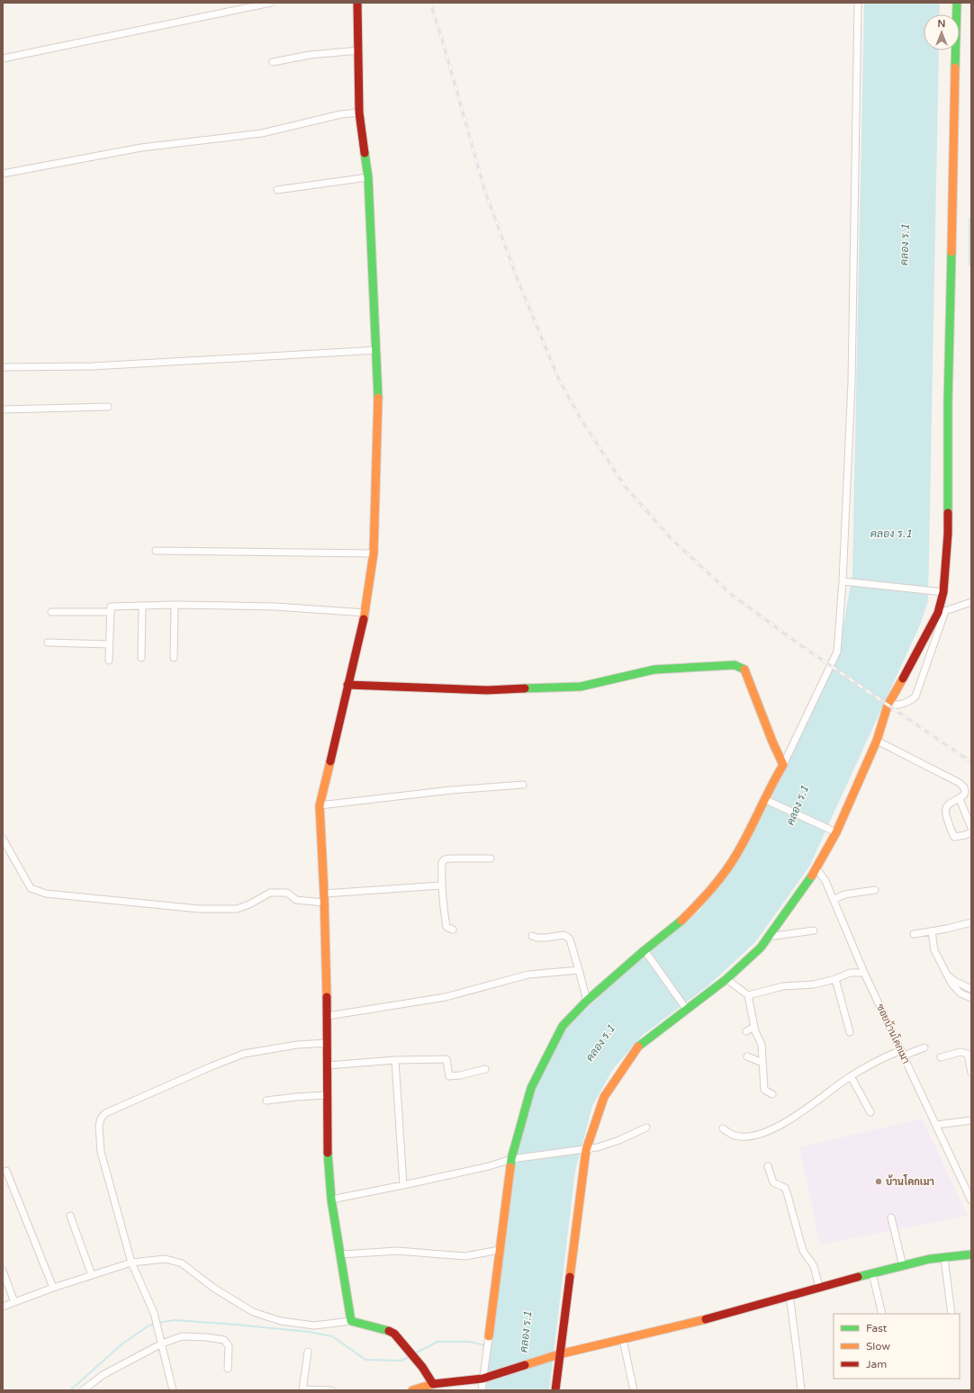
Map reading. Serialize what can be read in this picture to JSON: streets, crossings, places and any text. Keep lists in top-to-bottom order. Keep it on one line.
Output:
{"streets":{"street":["ซอยบ้านโคกเมา"]},"water":["คลอง ร.1"],"places":["บ้านโคกเมา"],"legend":["Fast","Slow","Jam"],"north":"top"}
